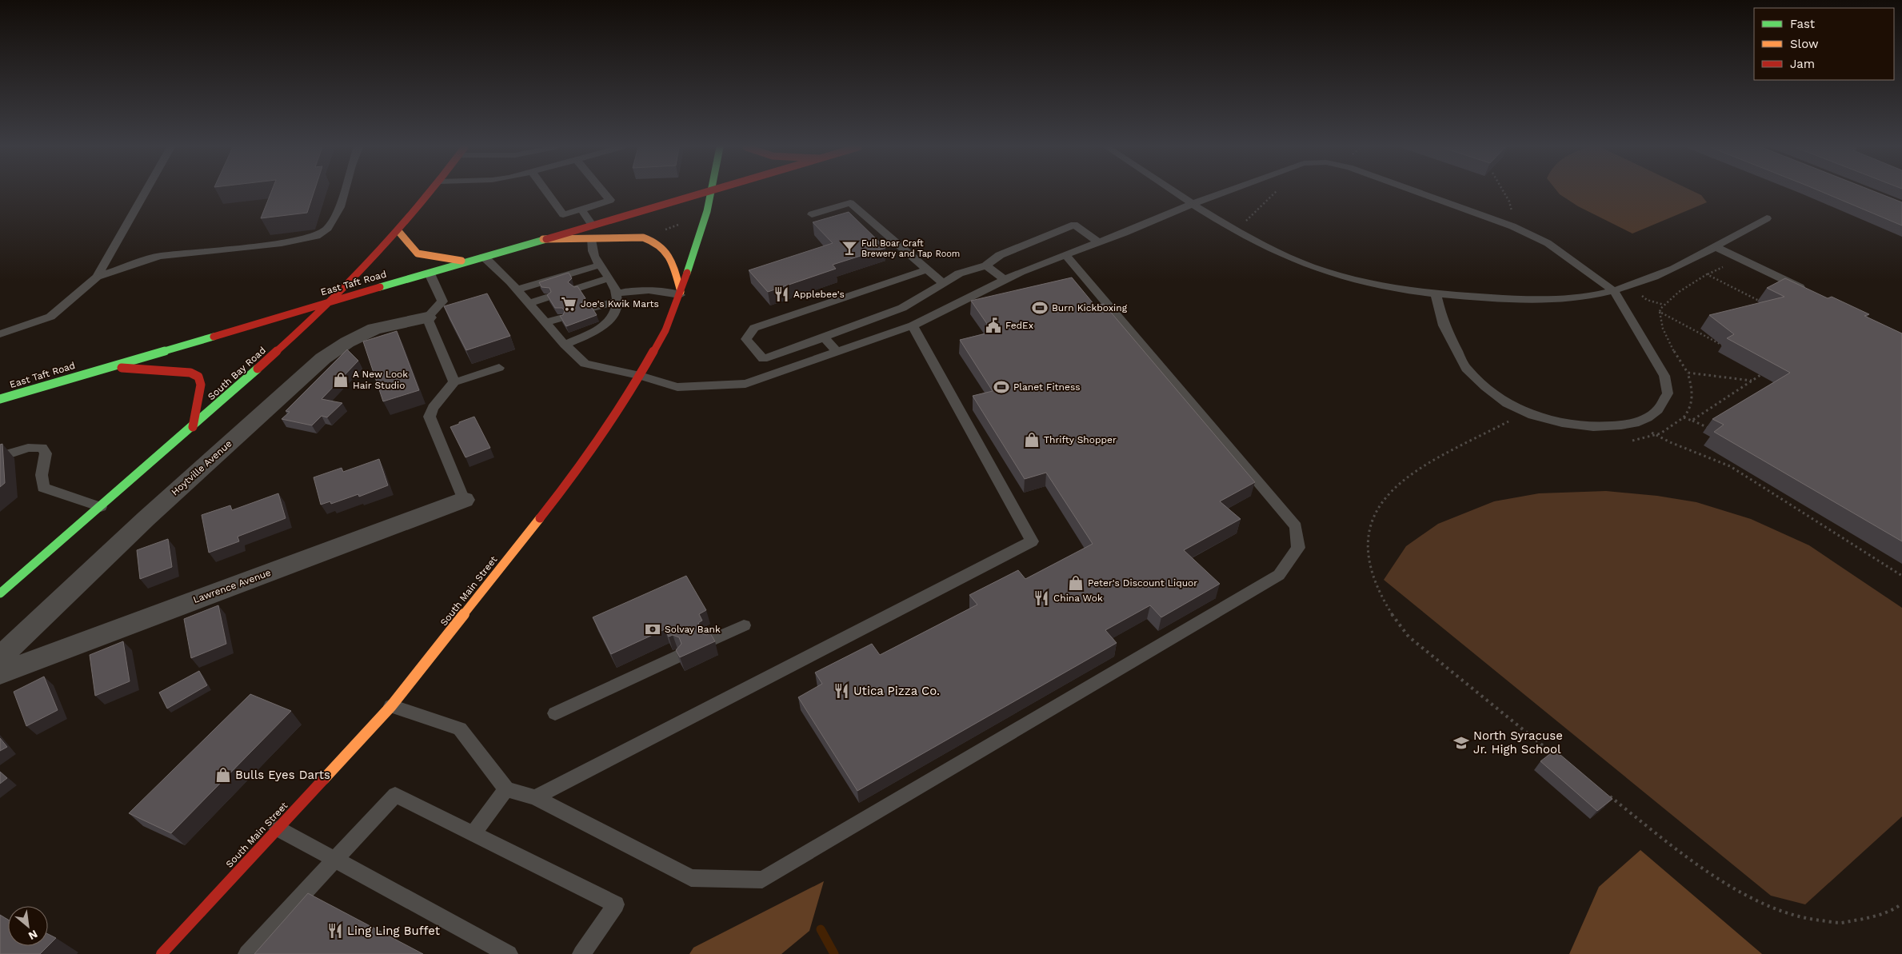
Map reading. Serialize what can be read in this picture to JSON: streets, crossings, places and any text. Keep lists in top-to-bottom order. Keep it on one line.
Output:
{"streets":{"main road":["East Taft Road","South Bay Road","South Main Street"],"street":["Hoytville Avenue","Lawrence Avenue"]},"crossings":[["East Taft Road","South Bay Road"]],"places":{"bar":["Full Boar Craft Brewery and Tap Room"],"restaurant":["Applebee's","China Wok","Utica Pizza Co.","Ling Ling Buffet"],"supermarket":["Joe's Kwik Marts"],"sports":["Burn Kickboxing","Planet Fitness"],"public building":["FedEx"],"shop":["A New Look Hair Studio","Thrifty Shopper","Peter's Discount Liquor","Bulls Eyes Darts"],"bank":["Solvay Bank"],"school or university":["North Syracuse Jr. High School"]},"legend":["Fast","Slow","Jam"],"north":"bottom right"}
